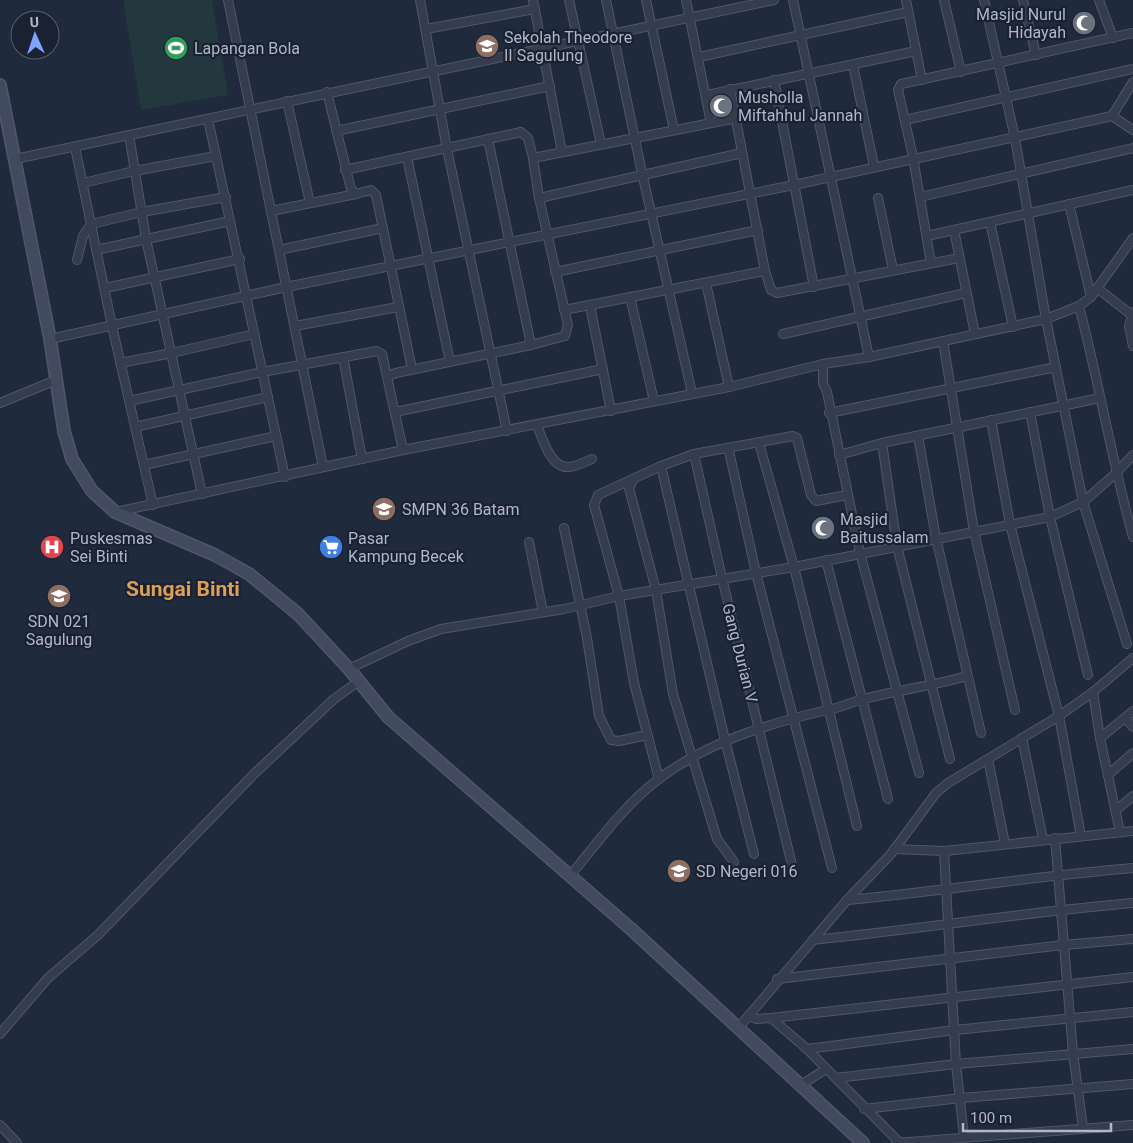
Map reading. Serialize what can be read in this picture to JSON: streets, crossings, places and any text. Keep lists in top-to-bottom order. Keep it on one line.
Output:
{"streets":{"street":["Gang Durian V"]},"districts":["Sungai Binti"],"places":{"mosque":["Masjid Nurul Hidayah","Musholla Miftahhul Jannah","Masjid Baitussalam"],"school or university":["Sekolah Theodore II Sagulung","SMPN 36 Batam","SDN 021 Sagulung","SD Negeri 016"],"sports":["Lapangan Bola"],"hospital":["Puskesmas Sei Binti"],"supermarket":["Pasar Kampung Becek"]},"scale_bar":"100 m","north":"top"}
